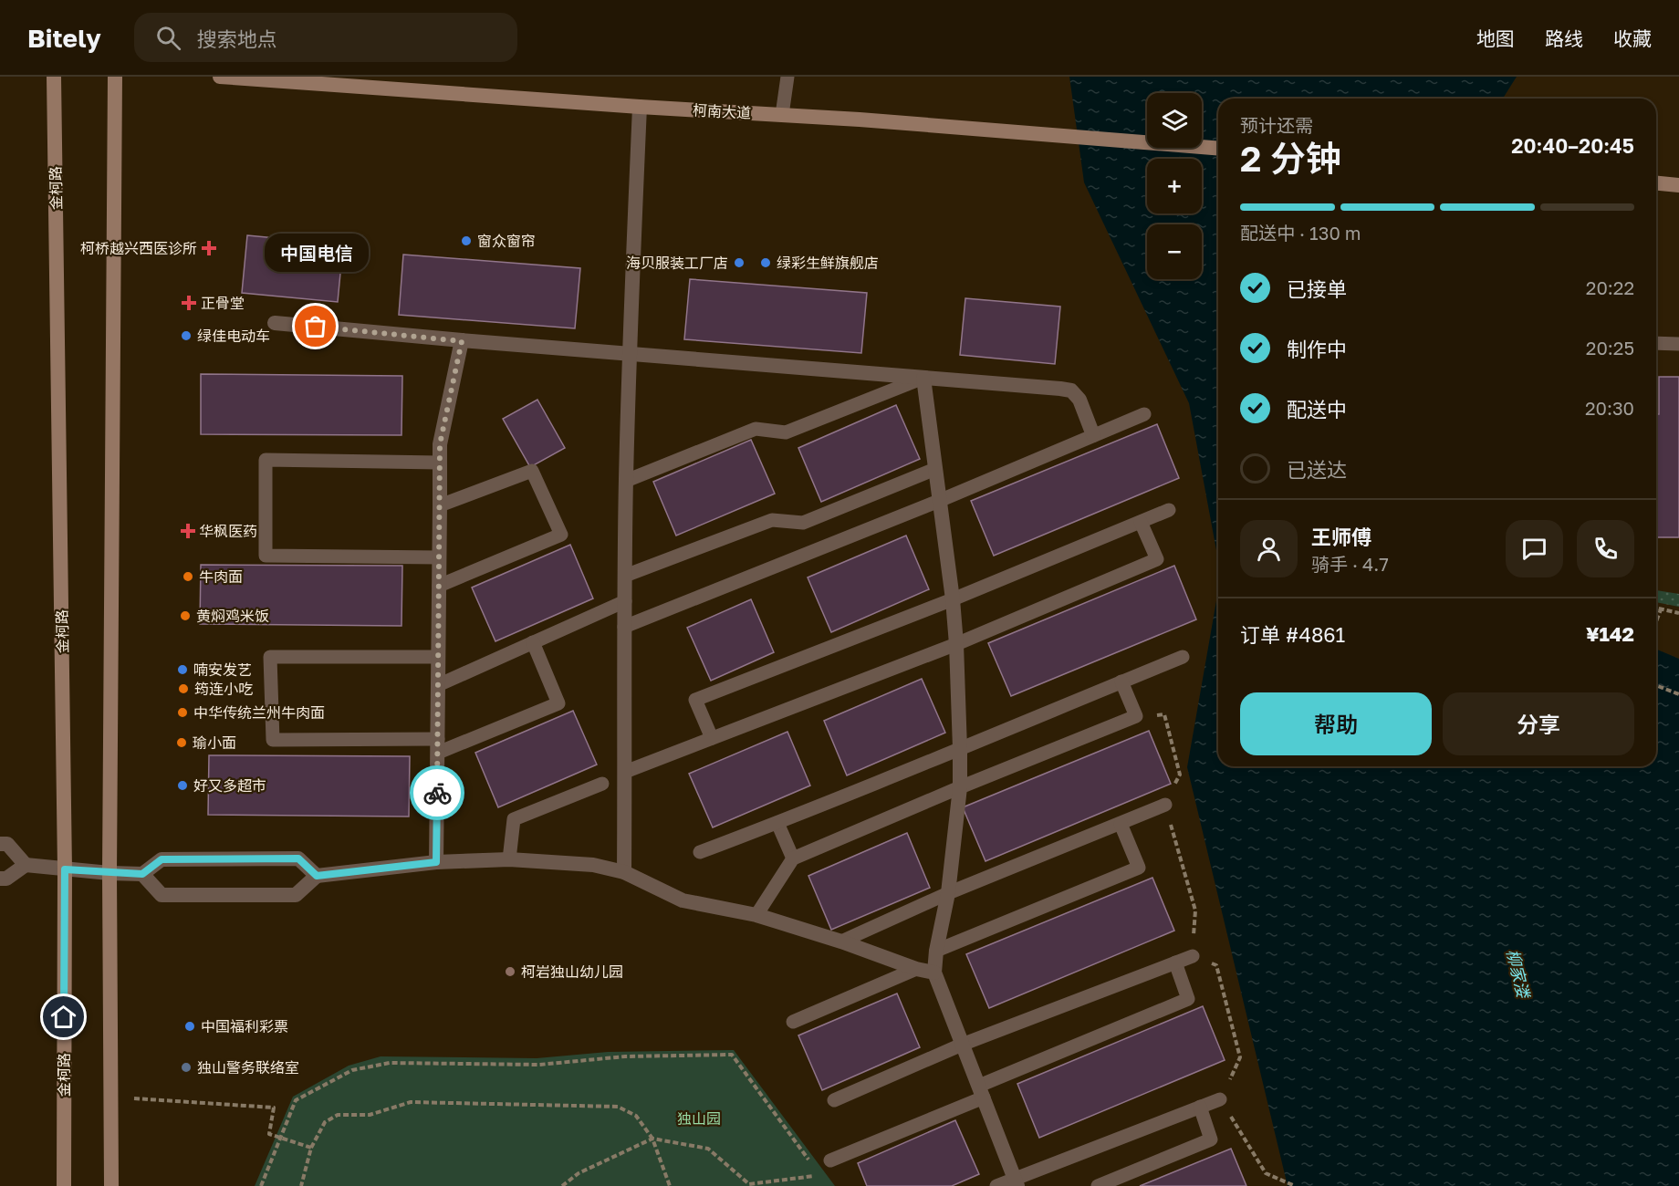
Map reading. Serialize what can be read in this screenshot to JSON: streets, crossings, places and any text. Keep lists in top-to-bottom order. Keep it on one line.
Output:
{"streets":{"main road":["柯南大道","金柯路"]},"water":["柳家溇"],"parks":["独山园"],"places":{"other":["窗众窗帘","海贝服装工厂店","绿彩生鲜旗舰店","中国电信","绿佳电动车","牛肉面","黄焖鸡米饭","喃安发艺","筠连小吃","中华传统兰州牛肉面","瑜小面","好又多超市","柯岩独山幼儿园","中国福利彩票","独山警务联络室"],"health":["柯桥越兴西医诊所","正骨堂","华枫医药"]},"page":{"header":"Bitely","search":"搜索地点","nav":["地图","路线","收藏"],"map_buttons":["+","−"],"heading":["2 分钟","预计还需","20:40–20:45"],"panel":["王师傅","骑手 · 4.7","订单 #4861","¥142"],"bar":"配送中 · 130 m","bubble":"中国电信","list":[["已接单","20:22"],["制作中","20:25"],["配送中","20:30"],"已送达"],"buttons":["帮助","分享"]}}
